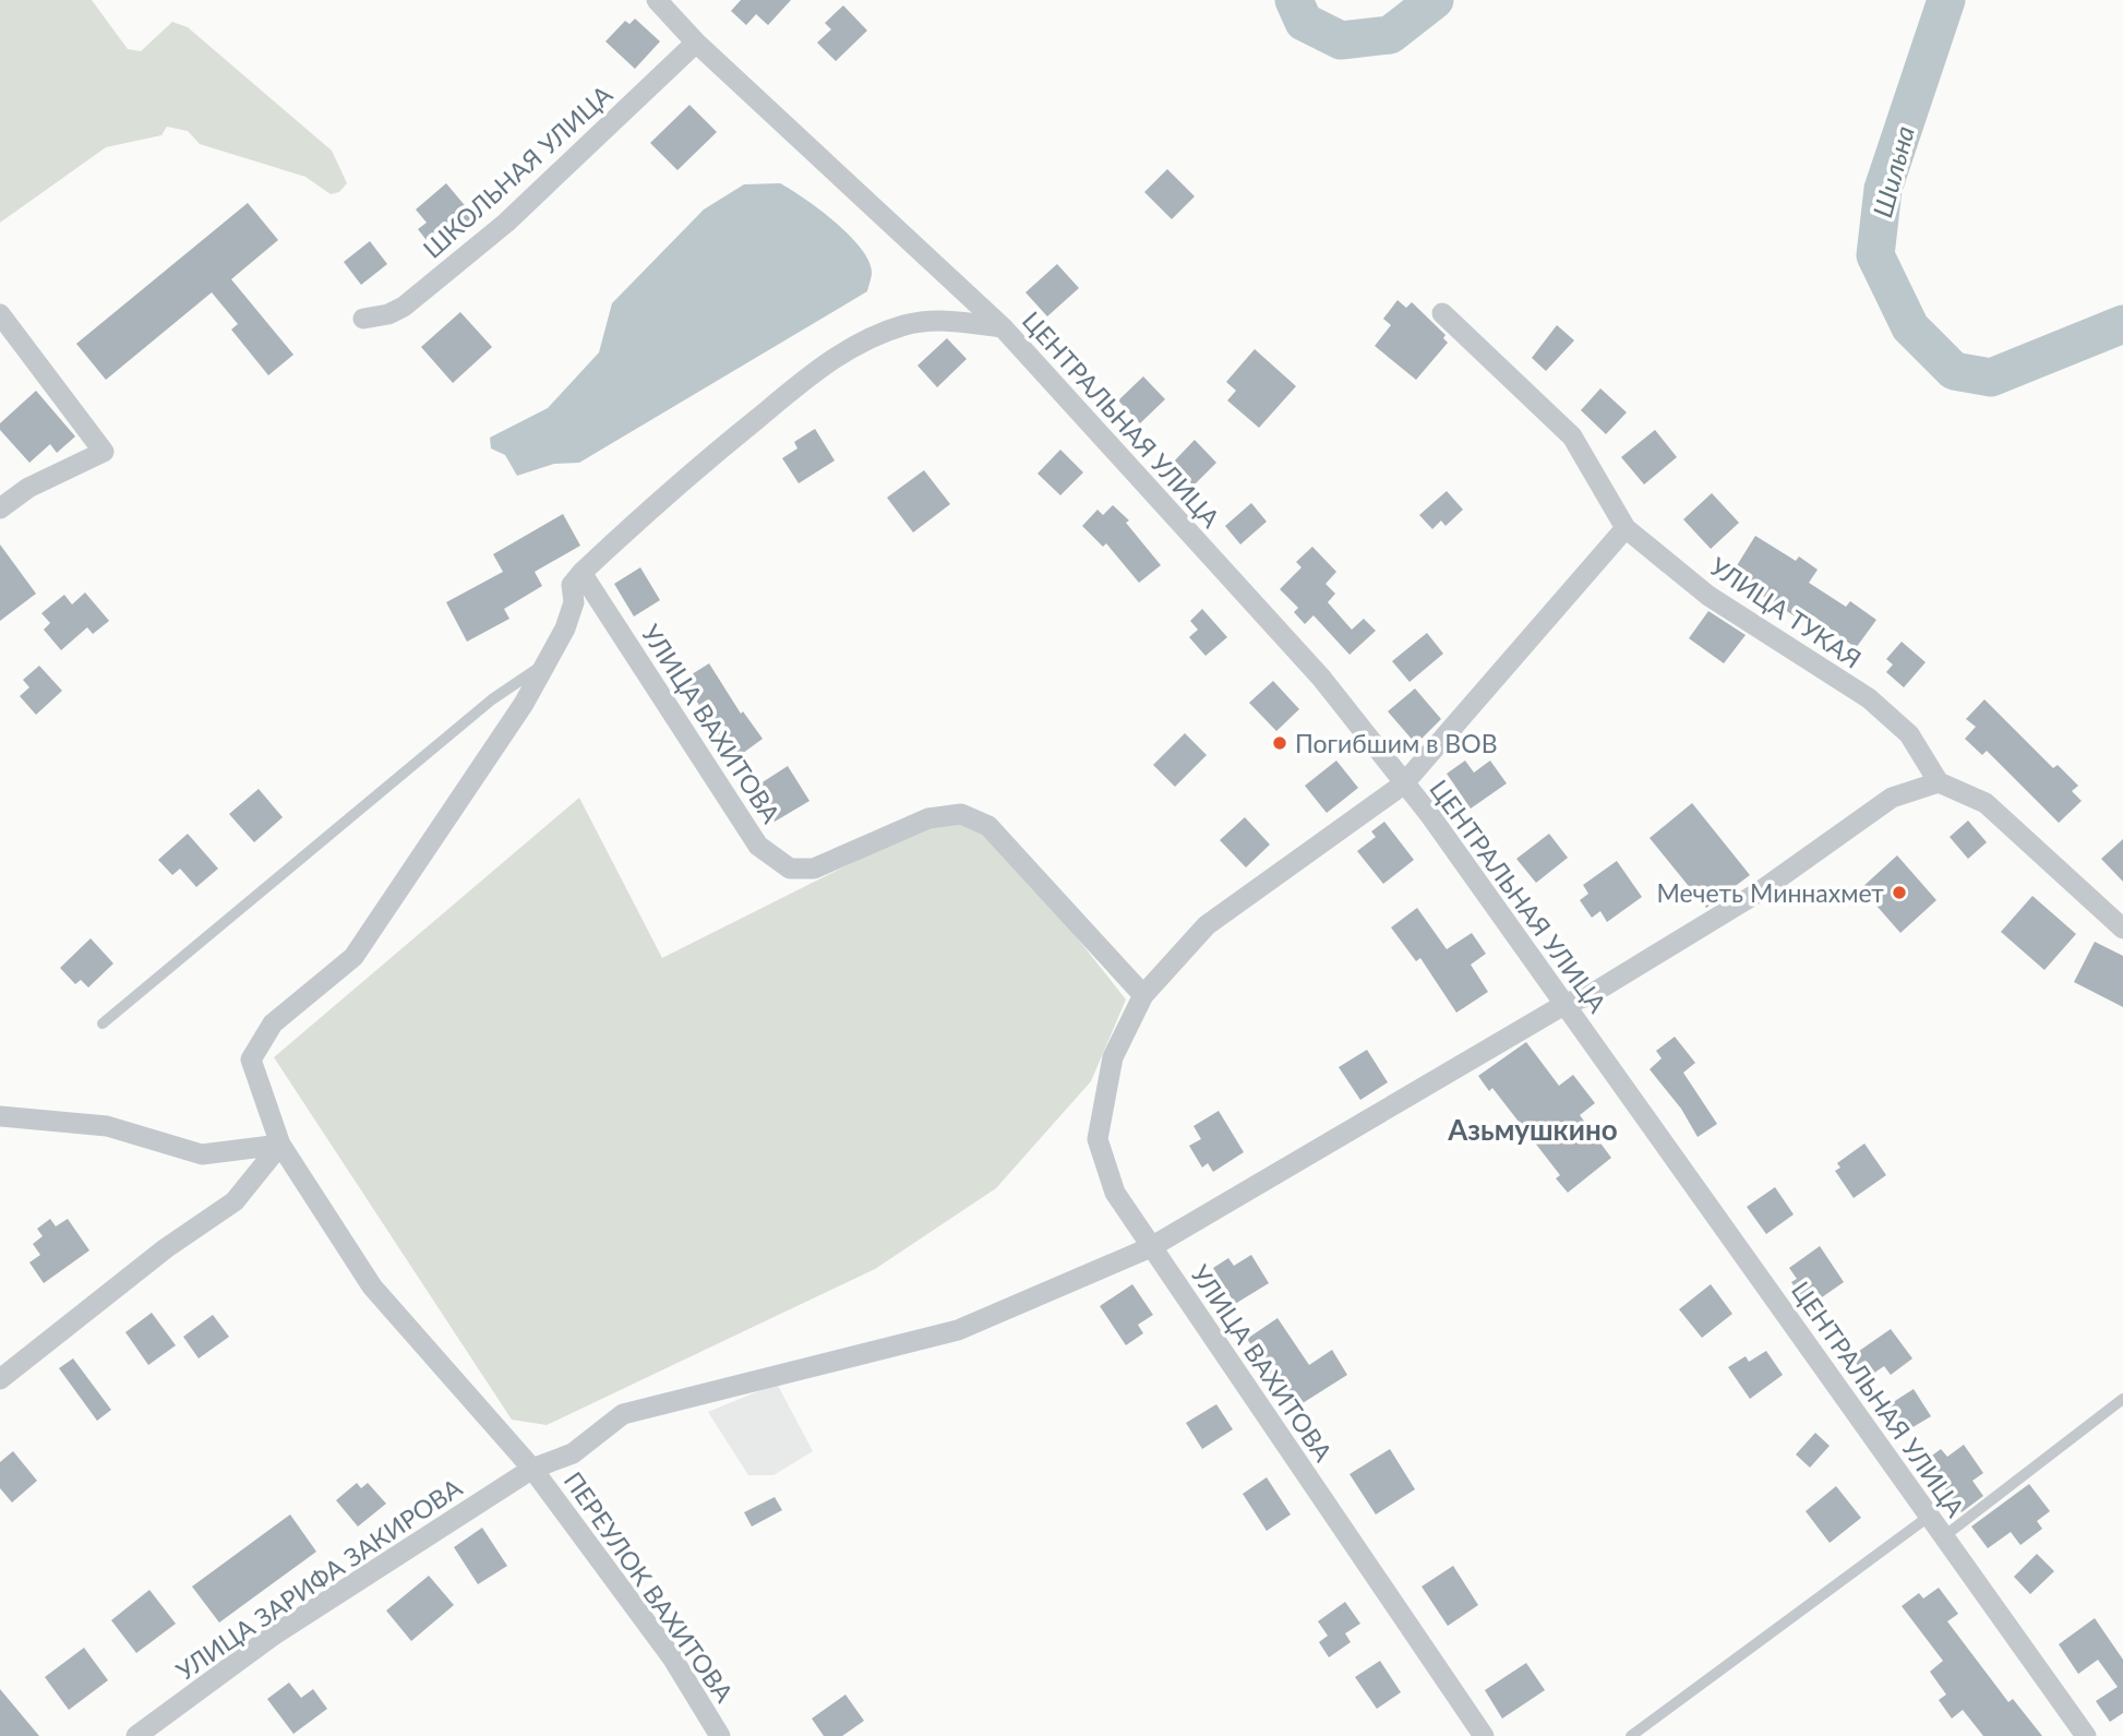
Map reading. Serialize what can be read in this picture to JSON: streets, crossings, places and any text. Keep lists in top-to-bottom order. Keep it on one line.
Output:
{"streets":{"street":["ШКОЛЬНАЯ УЛИЦА","ЦЕНТРАЛЬНАЯ УЛИЦА","УЛИЦА ТУКАЯ","УЛИЦА ВАХИТОВА","УЛИЦА ЗАРИФА ЗАКИРОВА","ПЕРЕУЛОК ВАХИТОВА"]},"crossings":[["ШКОЛЬНАЯ УЛИЦА","ЦЕНТРАЛЬНАЯ УЛИЦА"],["ЦЕНТРАЛЬНАЯ УЛИЦА","УЛИЦА ВАХИТОВА"],["ЦЕНТРАЛЬНАЯ УЛИЦА","УЛИЦА ЗАРИФА ЗАКИРОВА"],["УЛИЦА ТУКАЯ","УЛИЦА ВАХИТОВА"],["УЛИЦА ТУКАЯ","УЛИЦА ЗАРИФА ЗАКИРОВА"],["УЛИЦА ВАХИТОВА","УЛИЦА ЗАРИФА ЗАКИРОВА"],["УЛИЦА ЗАРИФА ЗАКИРОВА","ПЕРЕУЛОК ВАХИТОВА"]],"districts":["Азьмушкино"],"water":["Шильна"],"places":["Погибшим в ВОВ","Мечеть Миннахмет"]}
